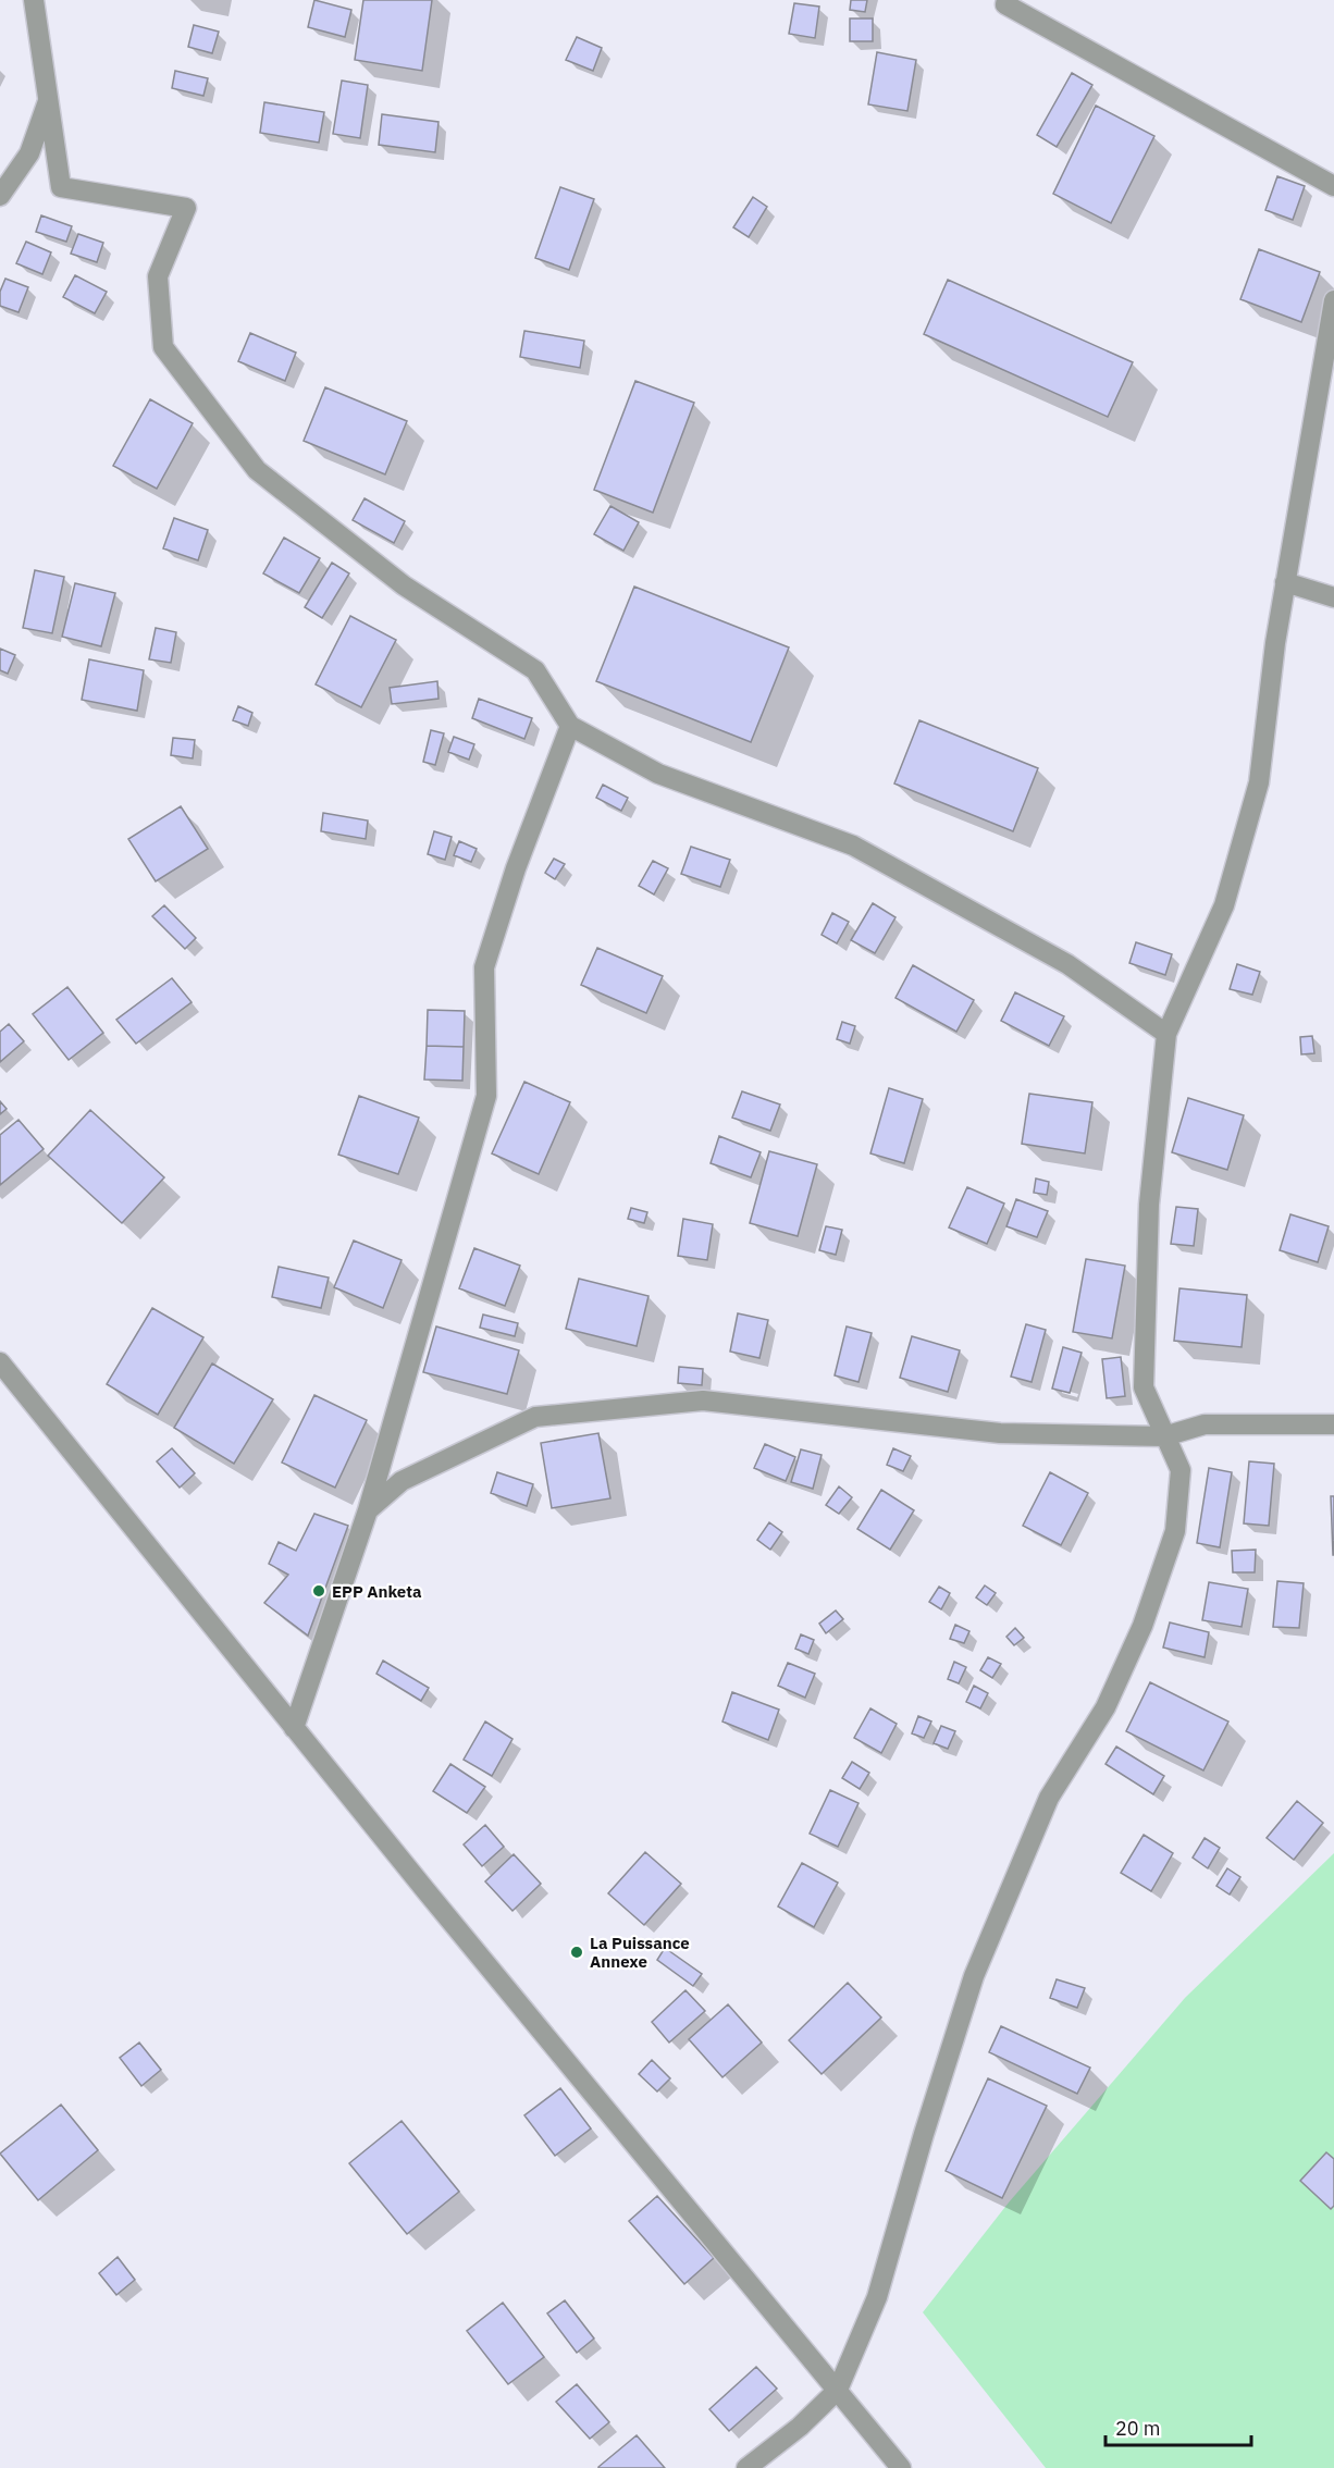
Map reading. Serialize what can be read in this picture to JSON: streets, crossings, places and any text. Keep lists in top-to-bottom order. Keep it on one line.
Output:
{"places":["EPP Anketa","La Puissance Annexe"],"scale_bar":"20 m"}
